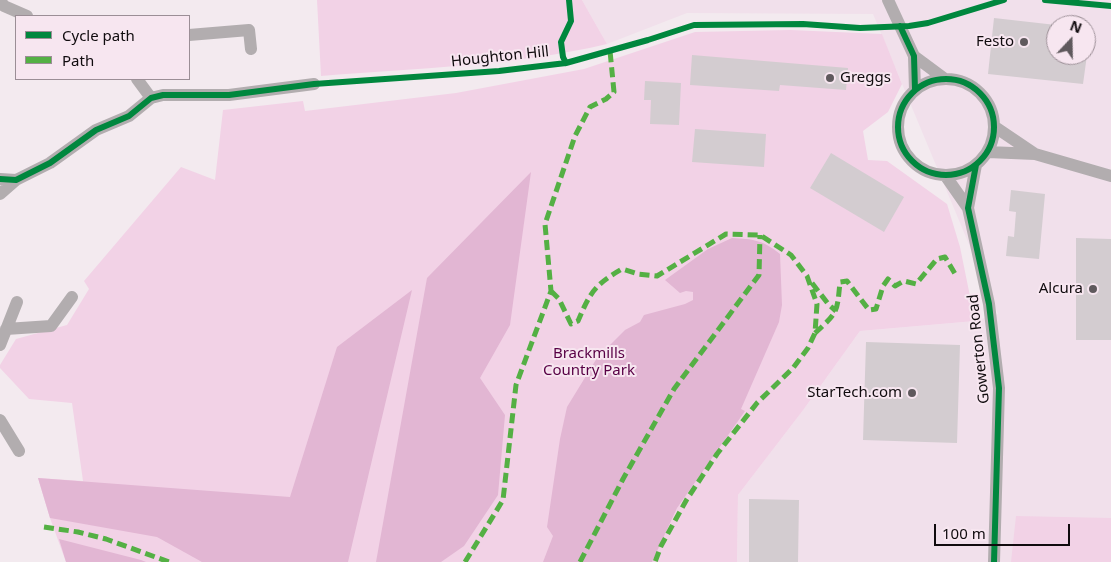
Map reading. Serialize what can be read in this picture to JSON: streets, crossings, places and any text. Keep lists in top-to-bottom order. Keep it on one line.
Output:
{"streets":{"street":["Gowerton Road"],"cycle path":["Houghton Hill"]},"parks":["Brackmills Country Park"],"places":["Festo","Greggs","Alcura","StarTech.com"],"legend":["Cycle path","Path"],"scale_bar":"100 m","north":"top"}
